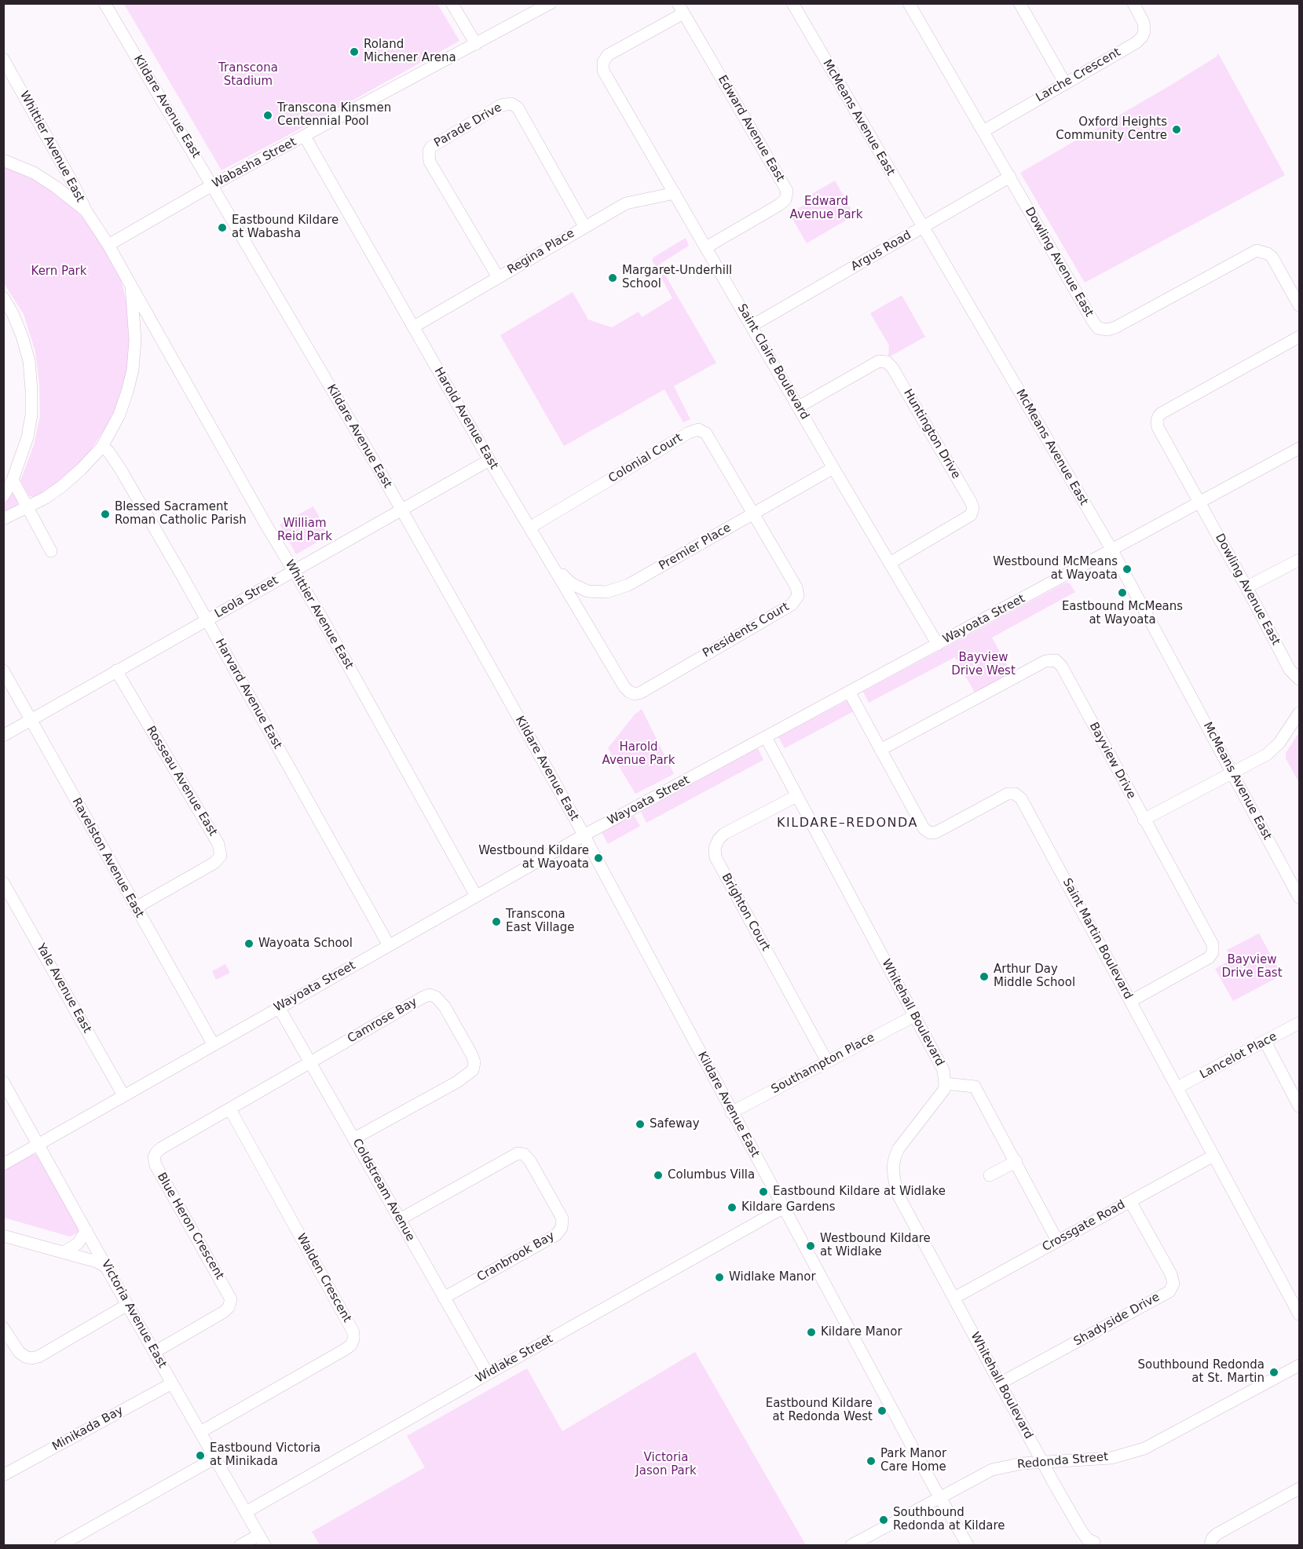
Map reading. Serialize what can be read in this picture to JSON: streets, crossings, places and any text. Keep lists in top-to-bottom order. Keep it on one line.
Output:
{"streets":{"street":["Larche Crescent","Kildare Avenue East","McMeans Avenue East","Parade Drive","Edward Avenue East","Whittier Avenue East","Wabasha Street","Argus Road","Regina Place","Dowling Avenue East","Saint Claire Boulevard","Harold Avenue East","Huntington Drive","Colonial Court","Premier Place","Leola Street","Wayoata Street","Presidents Court","Harvard Avenue East","Bayview Drive","Rosseau Avenue East","Ravelston Avenue East","Brighton Court","Saint Martin Boulevard","Yale Avenue East","Whitehall Boulevard","Camrose Bay","Lancelot Place","Southampton Place","Coldstream Avenue","Blue Heron Crescent","Crossgate Road","Cranbrook Bay","Walden Crescent","Victoria Avenue East","Shadyside Drive","Widlake Street","Minikada Bay","Redonda Street"]},"crossings":[["Larche Crescent","Dowling Avenue East"],["Kildare Avenue East","Wabasha Street"],["Kildare Avenue East","Leola Street"],["Kildare Avenue East","Wayoata Street"],["Kildare Avenue East","Southampton Place"],["Kildare Avenue East","Widlake Street"],["Kildare Avenue East","Redonda Street"],["McMeans Avenue East","Argus Road"],["McMeans Avenue East","Wayoata Street"],["Parade Drive","Regina Place"],["Edward Avenue East","Saint Claire Boulevard"],["Whittier Avenue East","Wabasha Street"],["Whittier Avenue East","Leola Street"],["Whittier Avenue East","Wayoata Street"],["Wabasha Street","Harold Avenue East"],["Argus Road","Dowling Avenue East"],["Argus Road","Saint Claire Boulevard"],["Regina Place","Saint Claire Boulevard"],["Regina Place","Harold Avenue East"],["Dowling Avenue East","Wayoata Street"],["Saint Claire Boulevard","Huntington Drive"],["Saint Claire Boulevard","Premier Place"],["Saint Claire Boulevard","Wayoata Street"],["Harold Avenue East","Colonial Court"],["Harold Avenue East","Premier Place"],["Harold Avenue East","Leola Street"],["Harold Avenue East","Presidents Court"],["Colonial Court","Premier Place"],["Colonial Court","Presidents Court"],["Premier Place","Presidents Court"],["Leola Street","Harvard Avenue East"],["Leola Street","Rosseau Avenue East"],["Leola Street","Ravelston Avenue East"],["Wayoata Street","Harvard Avenue East"],["Wayoata Street","Ravelston Avenue East"],["Wayoata Street","Saint Martin Boulevard"],["Wayoata Street","Yale Avenue East"],["Wayoata Street","Whitehall Boulevard"],["Wayoata Street","Coldstream Avenue"],["Wayoata Street","Victoria Avenue East"],["Bayview Drive","Saint Martin Boulevard"],["Rosseau Avenue East","Ravelston Avenue East"],["Brighton Court","Whitehall Boulevard"],["Brighton Court","Southampton Place"],["Saint Martin Boulevard","Lancelot Place"],["Saint Martin Boulevard","Crossgate Road"],["Whitehall Boulevard","Southampton Place"],["Whitehall Boulevard","Crossgate Road"],["Whitehall Boulevard","Shadyside Drive"],["Whitehall Boulevard","Redonda Street"],["Camrose Bay","Coldstream Avenue"],["Camrose Bay","Blue Heron Crescent"],["Coldstream Avenue","Blue Heron Crescent"],["Coldstream Avenue","Cranbrook Bay"],["Coldstream Avenue","Widlake Street"],["Blue Heron Crescent","Walden Crescent"],["Blue Heron Crescent","Victoria Avenue East"],["Crossgate Road","Shadyside Drive"],["Walden Crescent","Victoria Avenue East"],["Victoria Avenue East","Widlake Street"],["Victoria Avenue East","Minikada Bay"]],"districts":["KILDARE–REDONDA"],"parks":["Transcona Stadium","Edward Avenue Park","Kern Park","William Reid Park","Bayview Drive West","Harold Avenue Park","Bayview Drive East","Victoria Jason Park"],"places":["Roland Michener Arena","Transcona Kinsmen Centennial Pool","Oxford Heights Community Centre","Eastbound Kildare at Wabasha","Margaret-Underhill School","Blessed Sacrament Roman Catholic Parish","Westbound McMeans at Wayoata","Eastbound McMeans at Wayoata","Westbound Kildare at Wayoata","Transcona East Village","Wayoata School","Arthur Day Middle School","Safeway","Columbus Villa","Eastbound Kildare at Widlake","Kildare Gardens","Westbound Kildare at Widlake","Widlake Manor","Kildare Manor","Southbound Redonda at St. Martin","Eastbound Kildare at Redonda West","Eastbound Victoria at Minikada","Park Manor Care Home","Southbound Redonda at Kildare"]}
